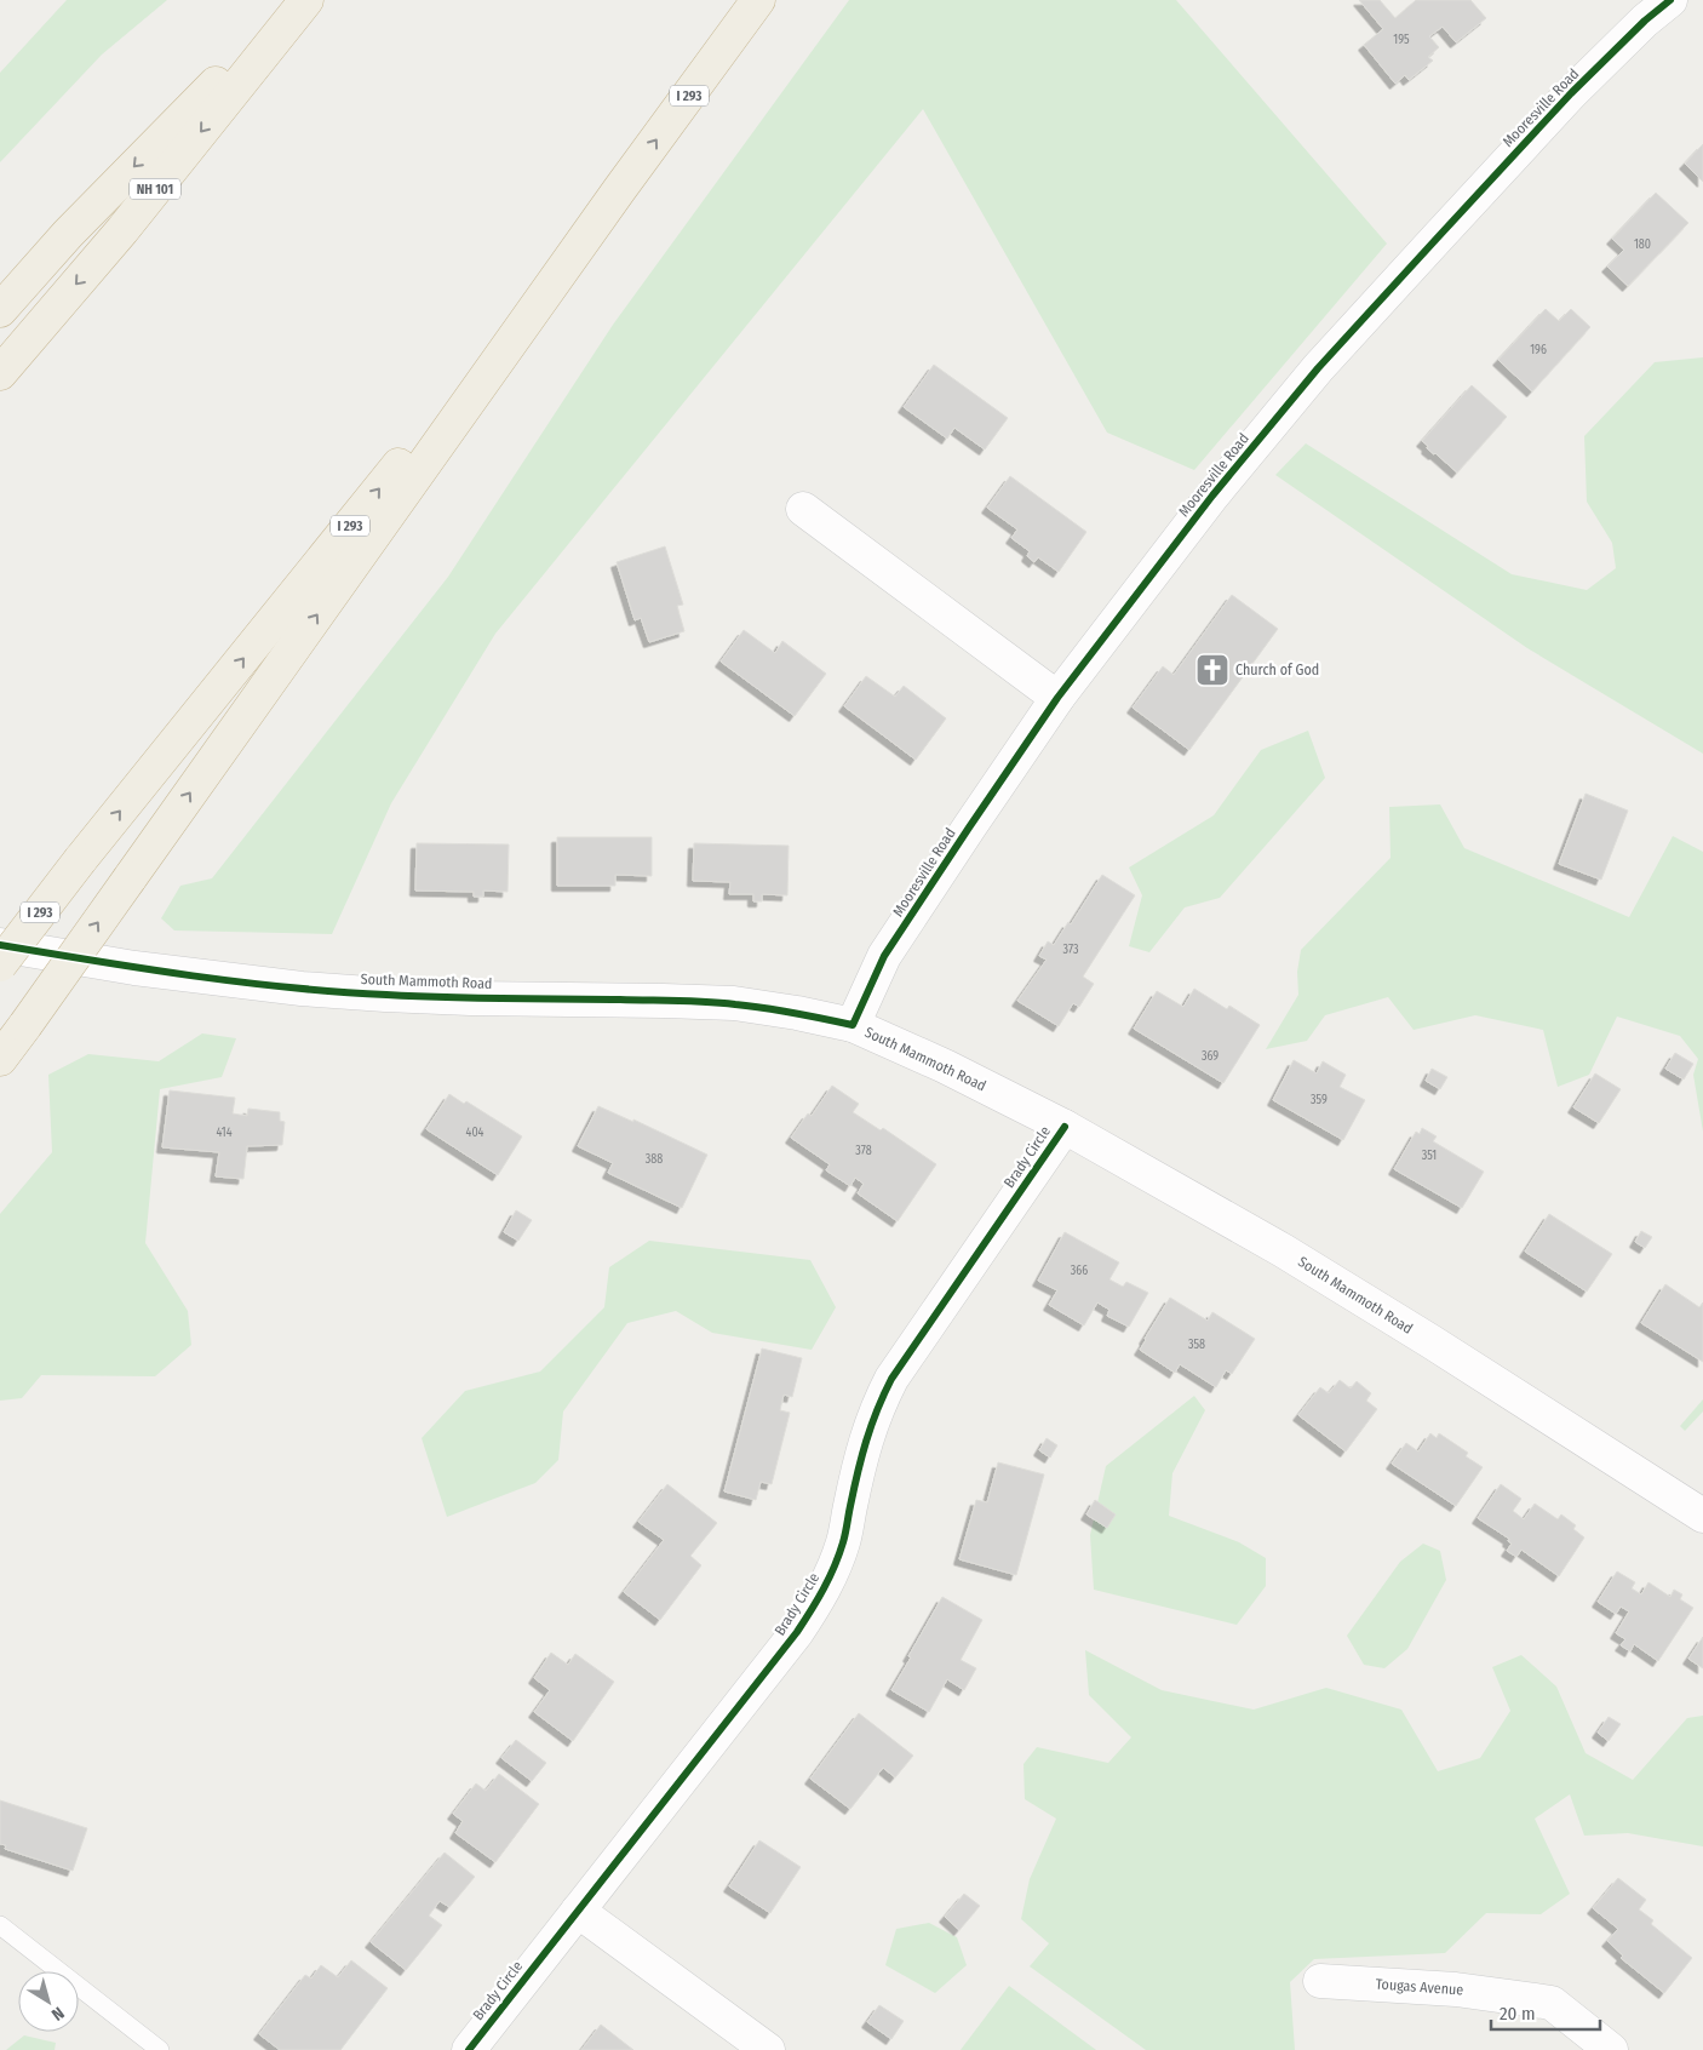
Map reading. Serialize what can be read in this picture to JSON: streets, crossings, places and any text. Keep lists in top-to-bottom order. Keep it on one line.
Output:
{"streets":{"highway":["I 293","NH 101"],"street":["Mooresville Road","South Mammoth Road","Brady Circle","Tougas Avenue"]},"crossings":[["Mooresville Road","South Mammoth Road"],["South Mammoth Road","Brady Circle"]],"places":{"church":["Church of God"]},"house_numbers":["195","180","196","373","369","359","414","404","378","351","388","366","358"],"scale_bar":"20 m","north":"bottom right"}
